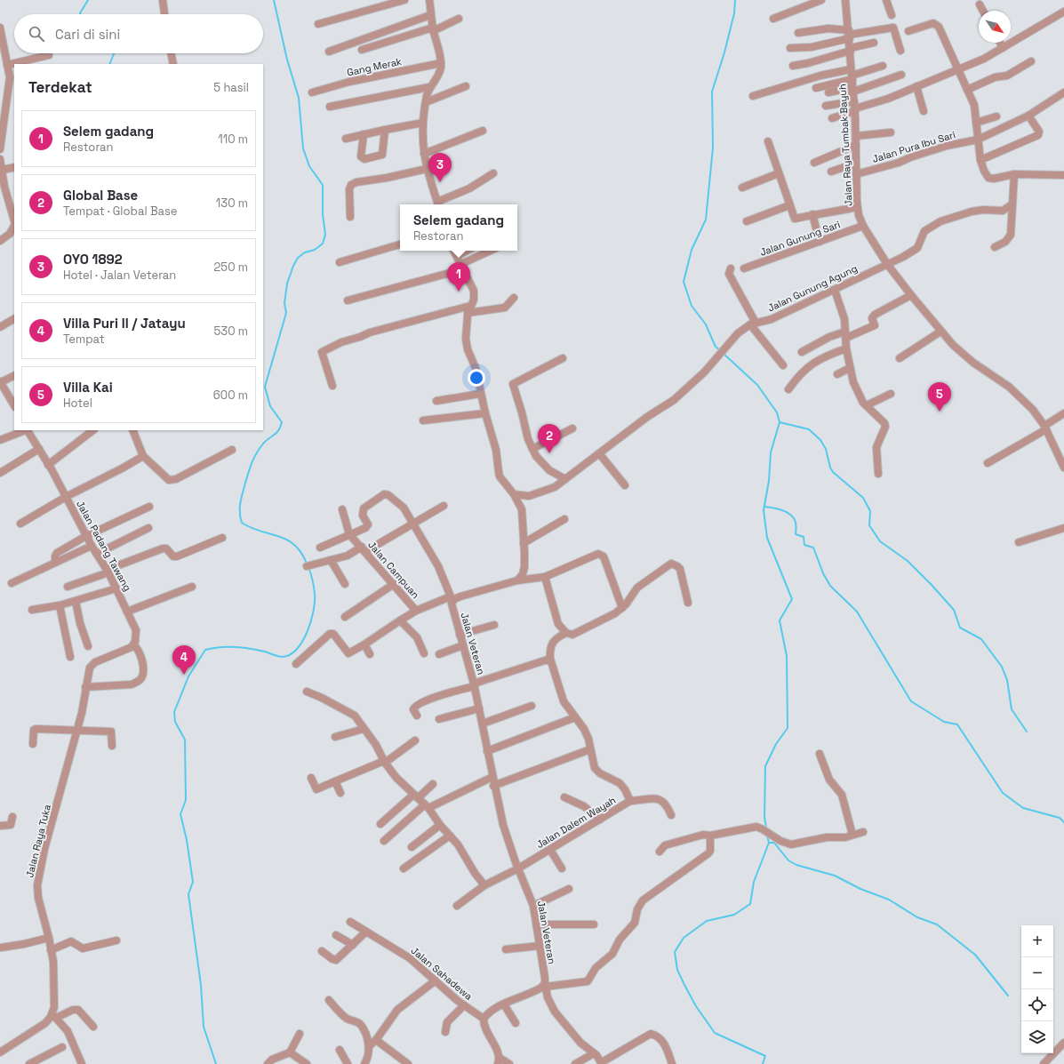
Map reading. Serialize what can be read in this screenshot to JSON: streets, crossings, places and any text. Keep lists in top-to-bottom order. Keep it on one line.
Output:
{"streets":{"street":["Gang Merak","Jalan Raya Tumbak Bayuh","Jalan Pura Ibu Sari","Jalan Gunung Sari","Jalan Gunung Agung","Jalan Padang Tawang","Jalan Campuan","Jalan Veteran","Jalan Dalem Wayah","Jalan Raya Tuka","Jalan Sahadewa"]},"crossings":[["Jalan Raya Tumbak Bayuh","Jalan Pura Ibu Sari"],["Jalan Raya Tumbak Bayuh","Jalan Gunung Sari"],["Jalan Raya Tumbak Bayuh","Jalan Gunung Agung"],["Jalan Padang Tawang","Jalan Raya Tuka"],["Jalan Campuan","Jalan Veteran"],["Jalan Veteran","Jalan Dalem Wayah"]],"north":"bottom right","page":{"search":"Cari di sini","heading":["Terdekat","5 hasil"],"list":[{"mark":"1","name":"Selem gadang","note":"Restoran","value":"110 m"},{"mark":"2","name":"Global Base","note":"Tempat · Global Base","value":"130 m"},{"mark":"3","name":"OYO 1892","note":"Hotel · Jalan Veteran","value":"250 m"},{"mark":"4","name":"Villa Puri II / Jatayu","note":"Tempat","value":"530 m"},{"mark":"5","name":"Villa Kai","note":"Hotel","value":"600 m"}],"pins":["3","1","5","2","4"],"popup":["Selem gadang","Restoran"],"map_buttons":["+","−"]}}
